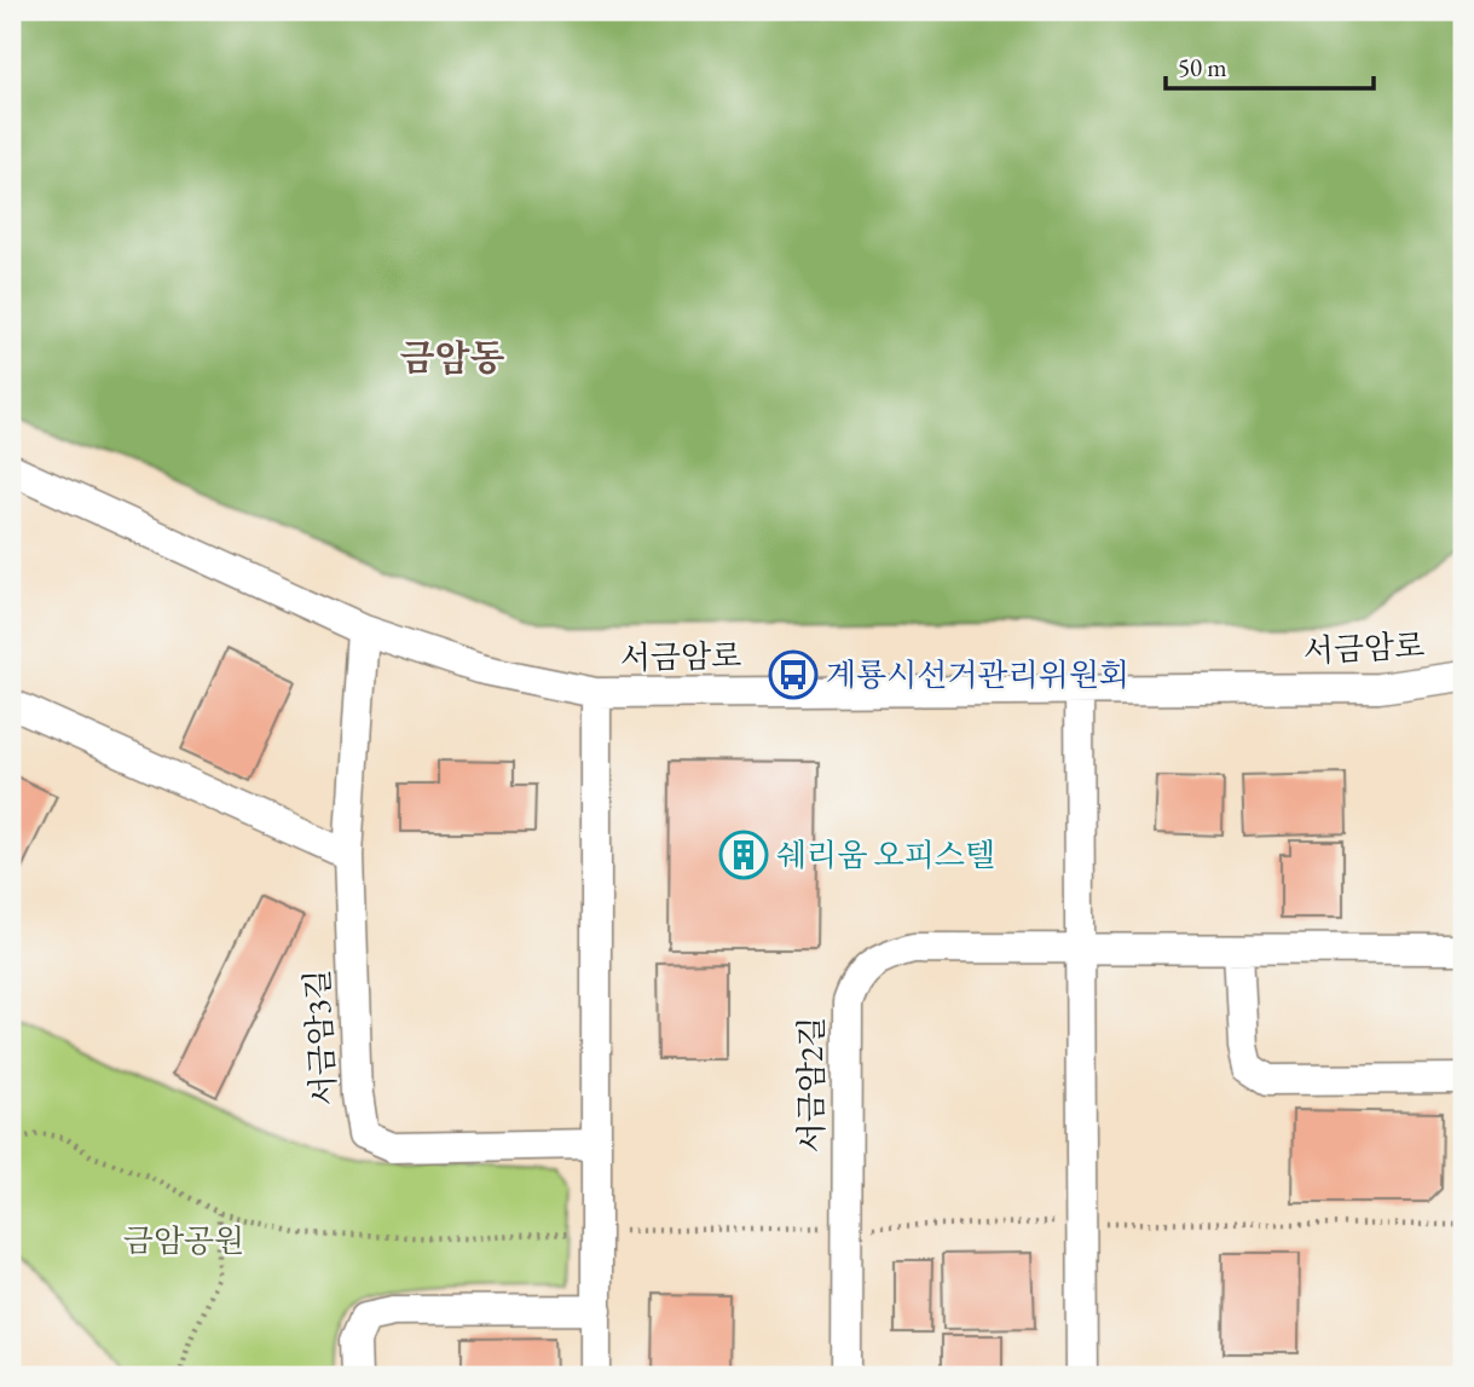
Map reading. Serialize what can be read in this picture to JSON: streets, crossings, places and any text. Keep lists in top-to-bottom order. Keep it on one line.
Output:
{"streets":{"street":["서금암로","서금암3길","서금암2길"]},"districts":["금암동"],"parks":["금암공원"],"places":{"bus stop":["계룡시선거관리위원회"],"building":["쉐리움 오피스텔"]},"scale_bar":"50 m"}
